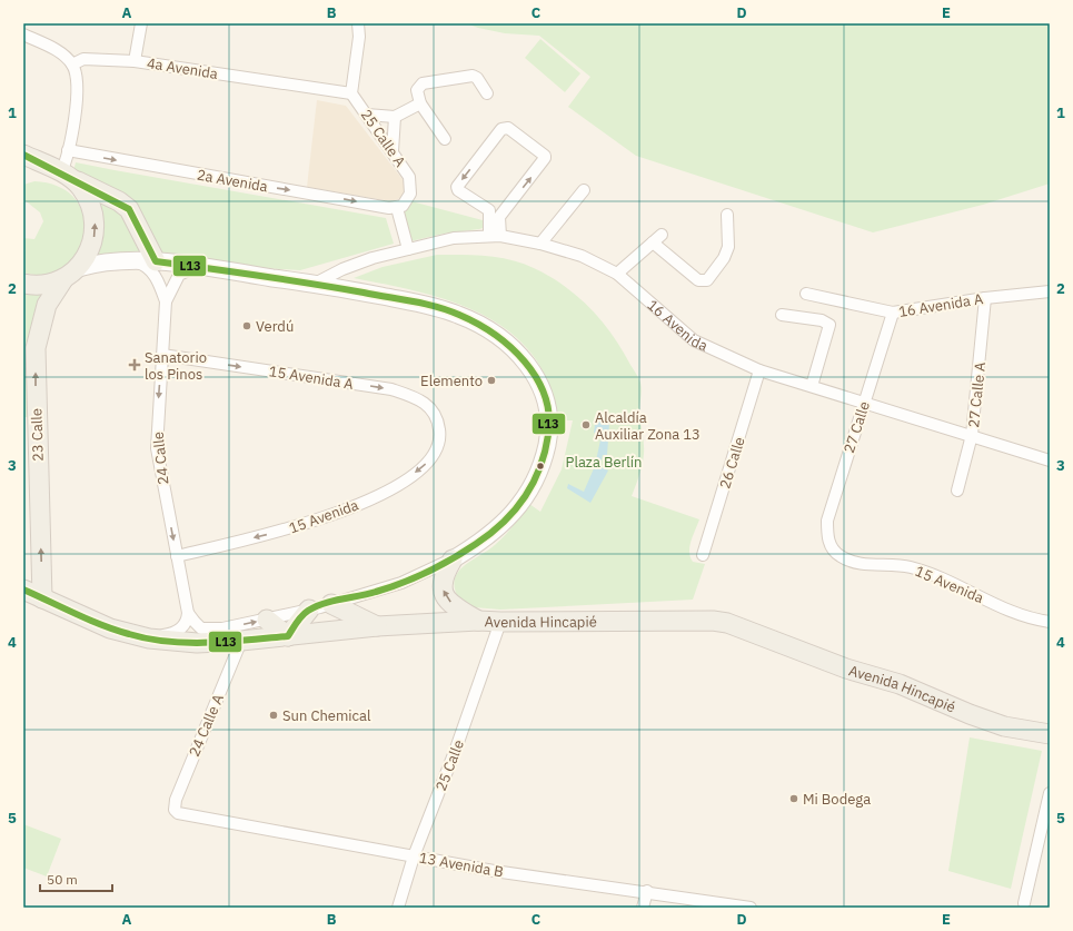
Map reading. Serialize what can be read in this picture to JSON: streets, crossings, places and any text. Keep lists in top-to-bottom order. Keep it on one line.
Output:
{"streets":{"main road":["23 Calle","Avenida Hincapié"],"street":["4a Avenida","25 Calle A","2a Avenida","16 Avenida A","16 Avenida","15 Avenida A","27 Calle A","27 Calle","24 Calle","26 Calle","15 Avenida","24 Calle A","25 Calle","13 Avenida B"]},"crossings":[["4a Avenida","25 Calle A"],["25 Calle A","2a Avenida"],["2a Avenida","23 Calle"],["16 Avenida A","27 Calle A"],["16 Avenida A","27 Calle"],["16 Avenida","27 Calle A"],["16 Avenida","27 Calle"],["16 Avenida","26 Calle"],["15 Avenida A","24 Calle"],["15 Avenida A","15 Avenida"],["27 Calle","15 Avenida"],["23 Calle","Avenida Hincapié"],["24 Calle","15 Avenida"],["Avenida Hincapié","24 Calle A"],["Avenida Hincapié","25 Calle"],["24 Calle A","13 Avenida B"],["25 Calle","13 Avenida B"]],"one_way":["23 Calle"],"parks":["Plaza Berlín"],"places":{"other":["Verdú","Elemento","Alcaldía Auxiliar Zona 13","Sun Chemical","Mi Bodega"],"health":["Sanatorio los Pinos"]},"lines":["transit line L13"],"scale_bar":"50 m","grid":{"columns":["A","B","C","D","E"],"rows":["1","2","3","4","5"]}}
